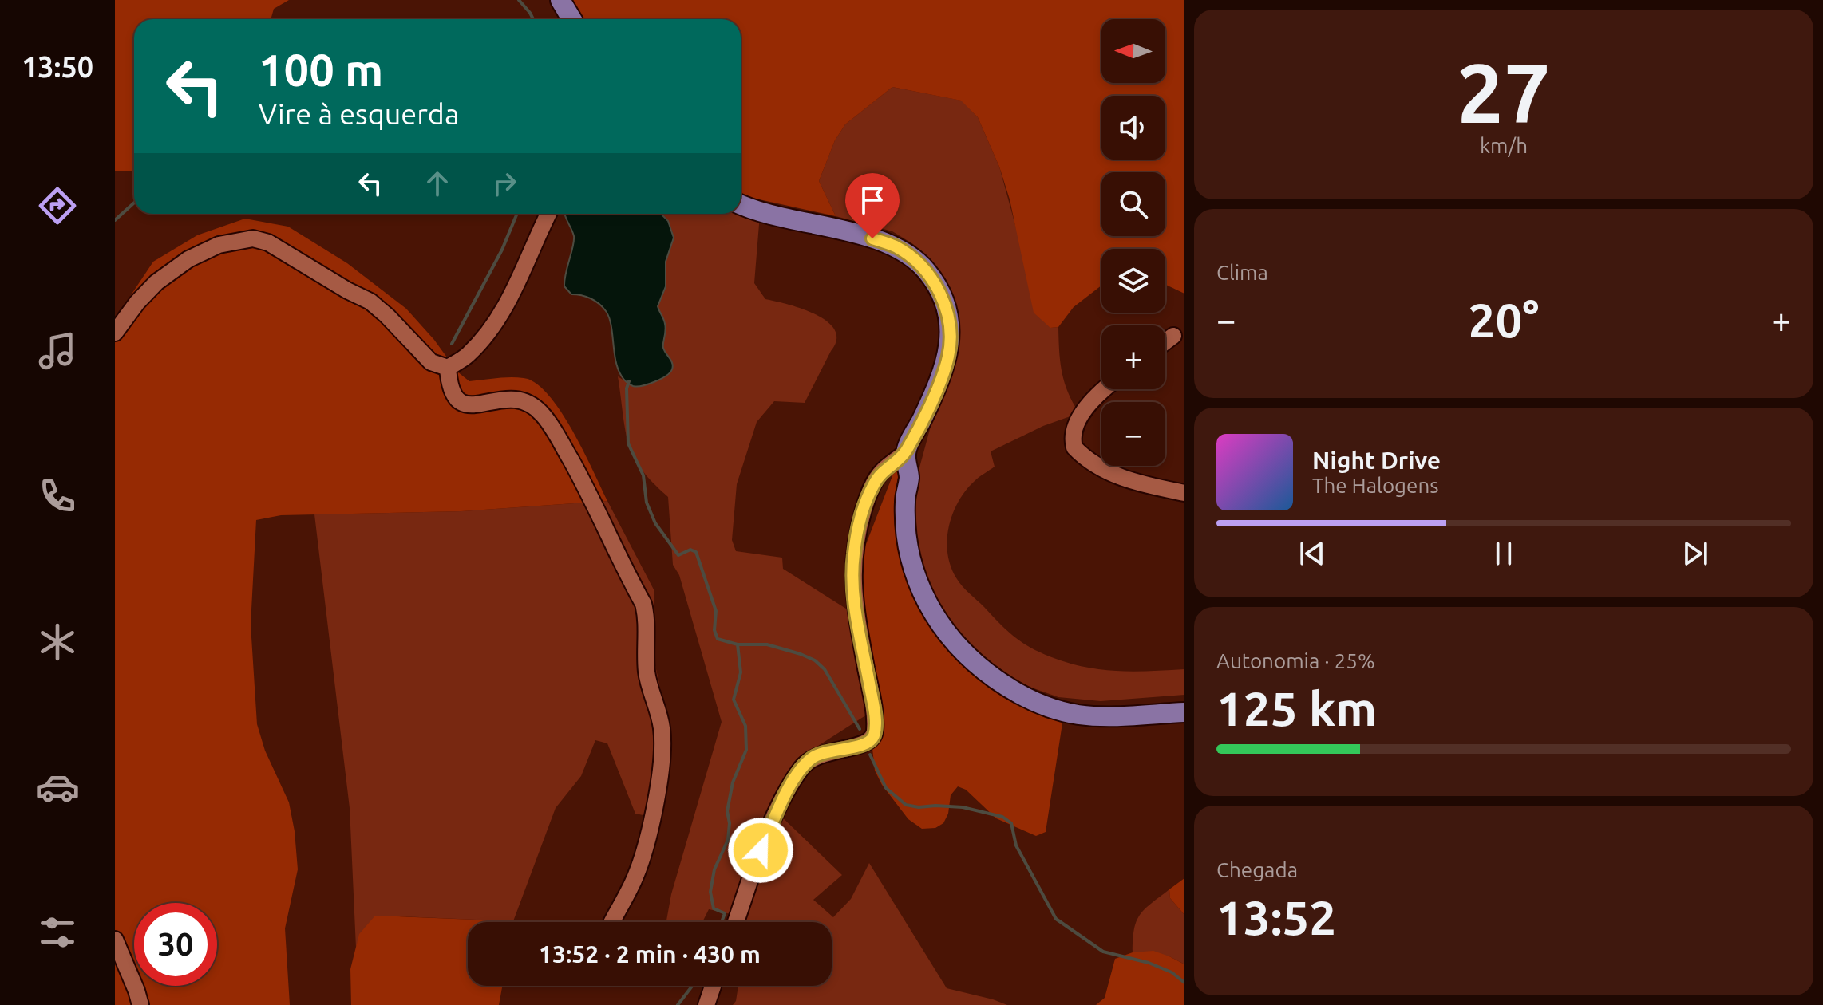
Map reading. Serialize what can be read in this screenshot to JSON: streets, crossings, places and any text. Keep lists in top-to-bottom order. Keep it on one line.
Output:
{"north":"left","page":{"tabs":"13:50","tile":[["27","km/h"],"Clima",["Autonomia · 25%","125 km"],["Chegada","13:52"]],"map_buttons":["+","−"],"turn":["100 m","Vire à esquerda"],"heat":["−","20°","+"],"song":["Night Drive","The Halogens"],"limit":"30","trip":"13:52 · 2 min · 430 m"}}
